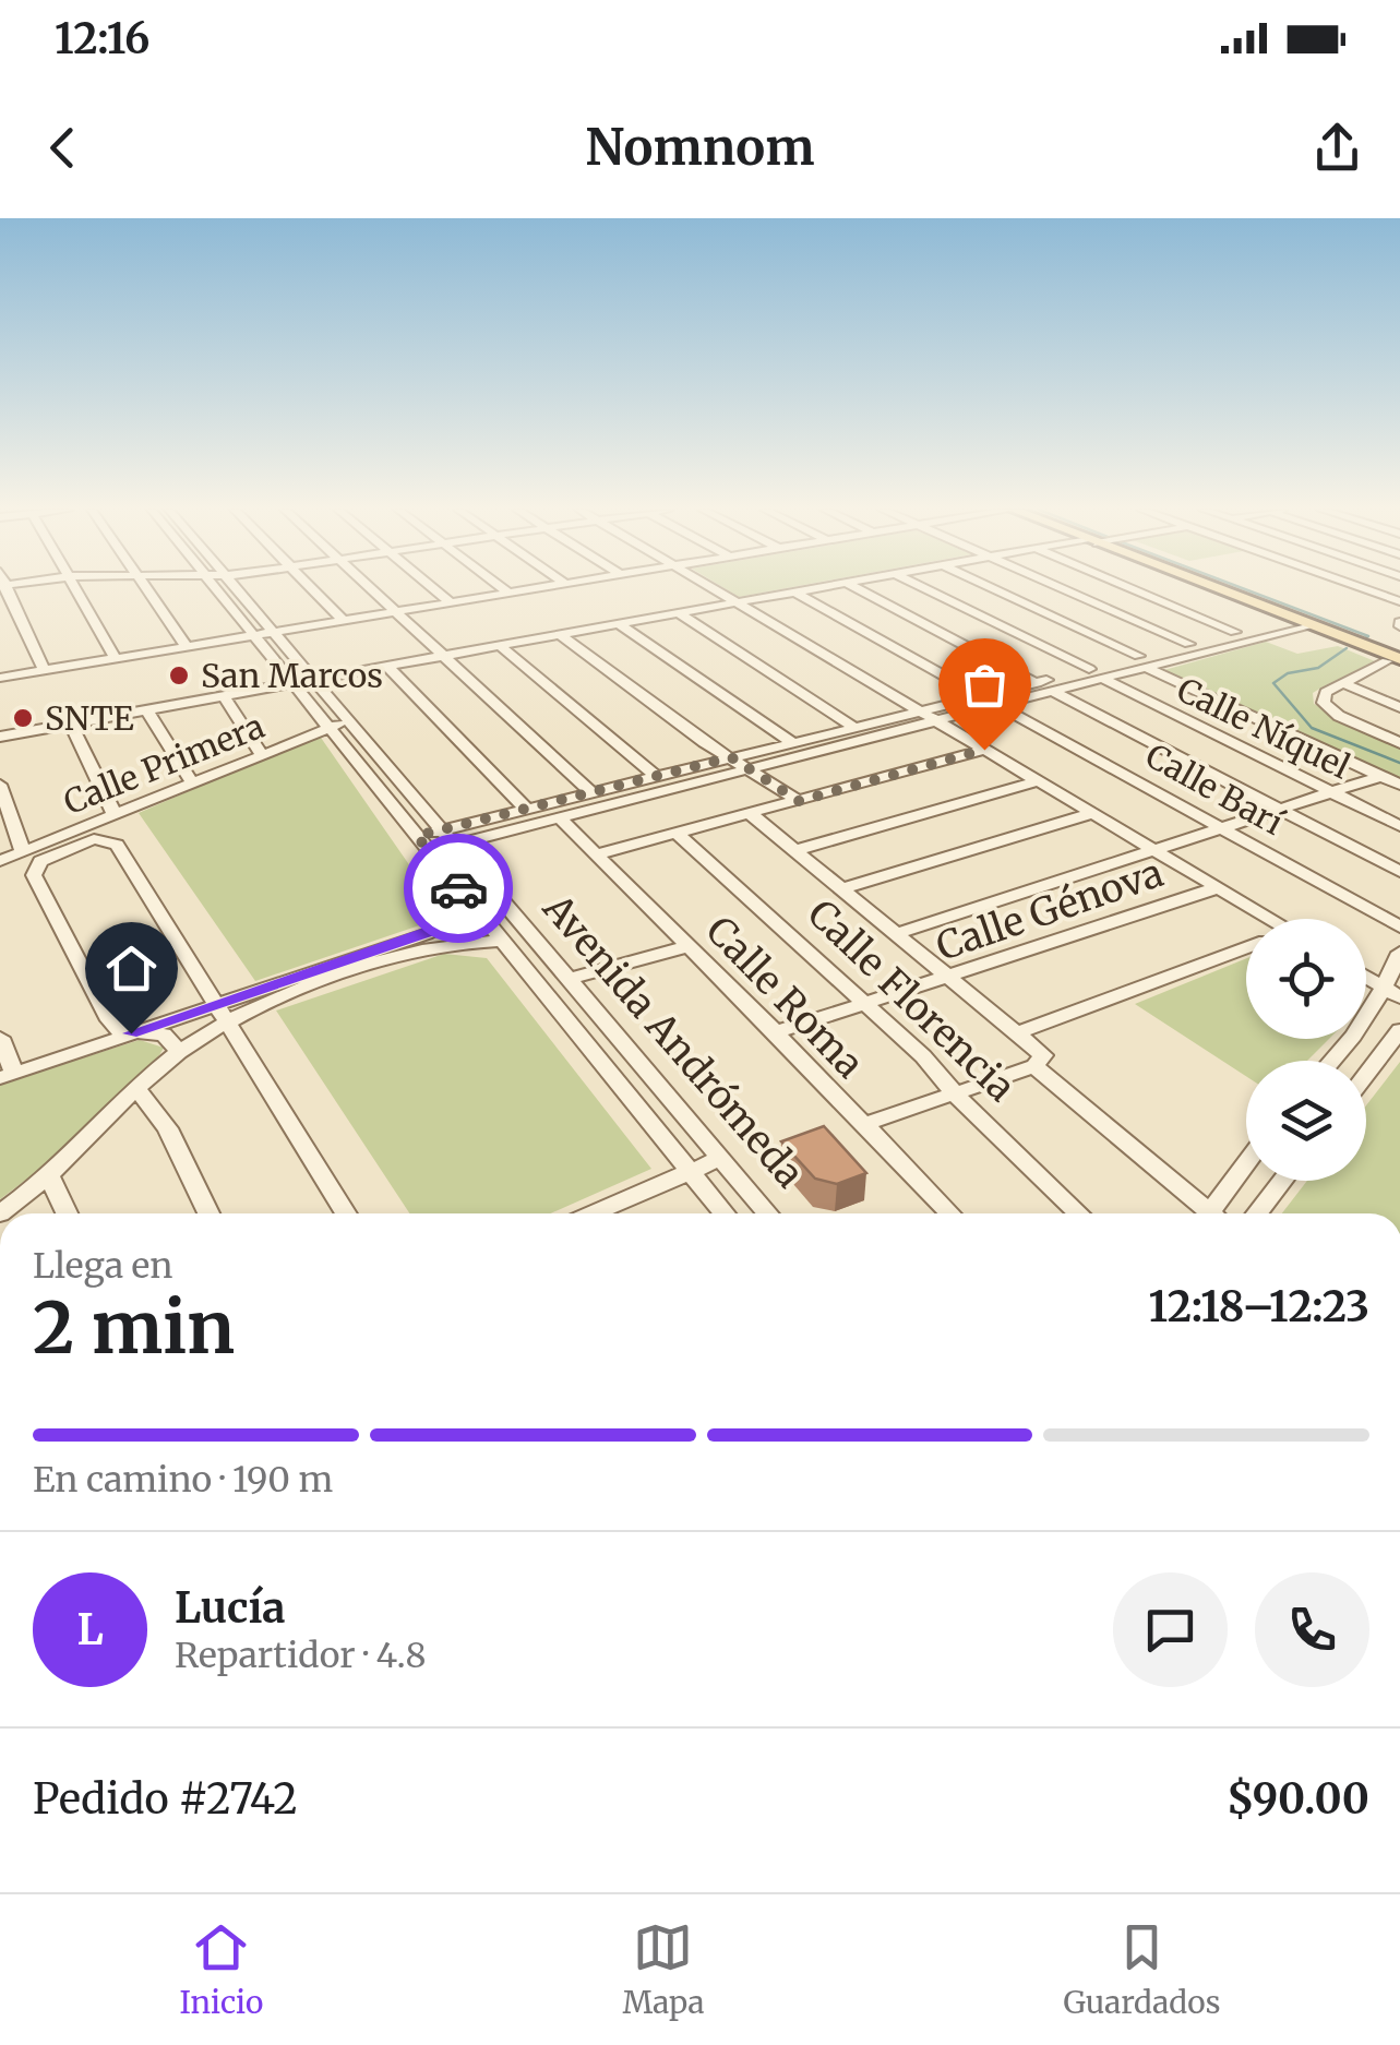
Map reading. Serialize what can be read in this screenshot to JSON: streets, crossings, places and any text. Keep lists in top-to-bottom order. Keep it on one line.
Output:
{"streets":{"street":["Calle Níquel","Calle Primera","Calle Barí","Calle Génova","Calle Roma","Calle Florencia","Avenida Andrómeda"]},"crossings":[["Calle Primera","Avenida Andrómeda"],["Calle Génova","Calle Roma"],["Calle Génova","Calle Florencia"]],"places":["San Marcos","SNTE"],"page":{"status":"12:16","header":"Nomnom","heading":["2 min","Llega en","12:18–12:23"],"panel":["Lucía","Repartidor · 4.8","Pedido #2742","$90.00"],"bar":"En camino · 190 m","round":"L","tabs":["Inicio","Mapa","Guardados"]}}
